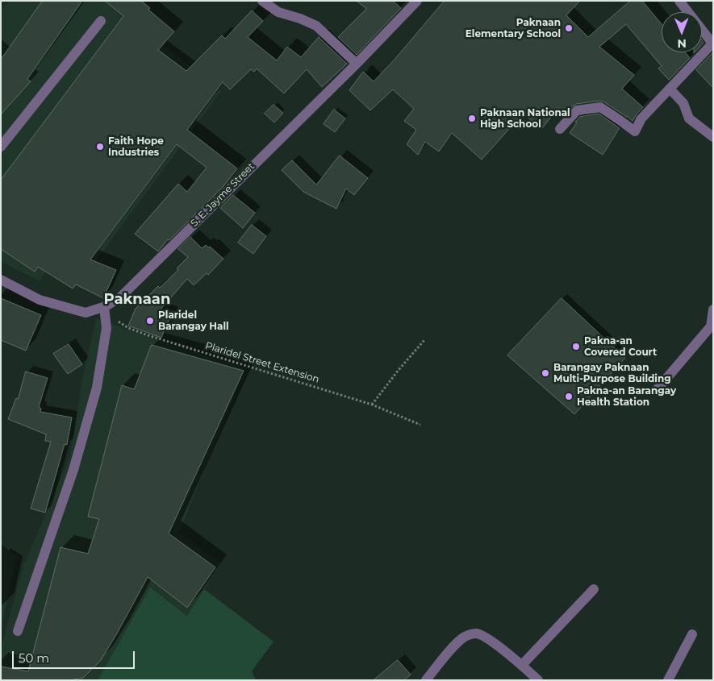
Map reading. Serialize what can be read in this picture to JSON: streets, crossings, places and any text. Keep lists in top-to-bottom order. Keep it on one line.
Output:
{"streets":{"street":["S. E. Jayme Street"],"path":["Plaridel Street Extension"]},"crossings":[["S. E. Jayme Street","Plaridel Street Extension"]],"districts":["Paknaan"],"places":["Paknaan Elementary School","Paknaan National High School","Faith Hope Industries","Plaridel Barangay Hall","Pakna-an Covered Court","Barangay Paknaan Multi-Purpose Building","Pakna-an Barangay Health Station"],"scale_bar":"50 m","north":"bottom"}
